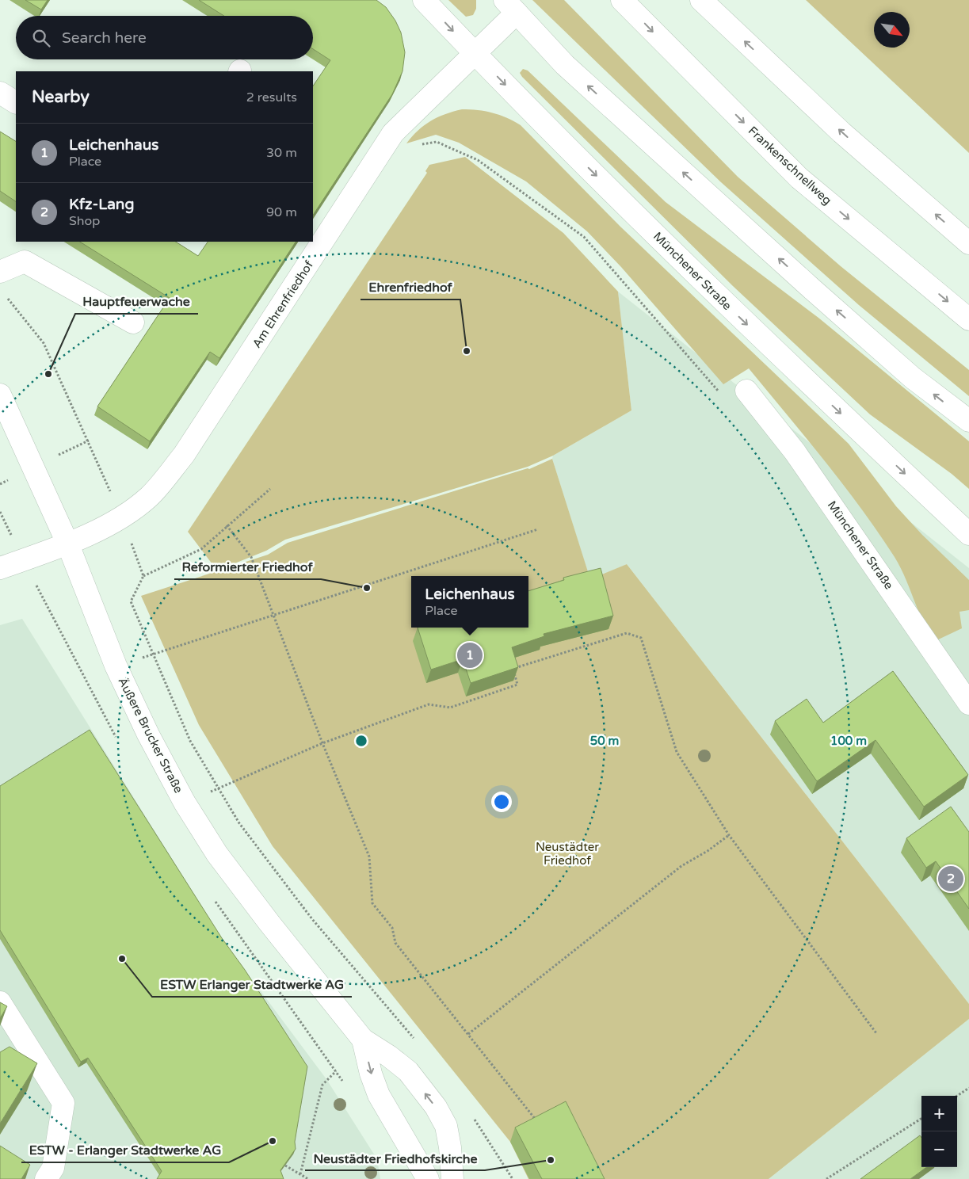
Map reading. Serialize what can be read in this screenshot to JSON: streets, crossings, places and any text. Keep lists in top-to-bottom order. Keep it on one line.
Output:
{"streets":{"main road":["Frankenschnellweg","Münchener Straße","Am Ehrenfriedhof","Äußere Brucker Straße"]},"crossings":[["Münchener Straße","Am Ehrenfriedhof"],["Am Ehrenfriedhof","Äußere Brucker Straße"]],"parks":["Neustädter Friedhof"],"places":["Ehrenfriedhof","Hauptfeuerwache","Reformierter Friedhof","ESTW Erlanger Stadtwerke AG","ESTW - Erlanger Stadtwerke AG","Neustädter Friedhofskirche"],"north":"bottom right","page":{"search":"Search here","heading":["Nearby","2 results"],"list":[{"mark":"1","name":"Leichenhaus","note":"Place","value":"30 m"},{"mark":"2","name":"Kfz-Lang","note":"Shop","value":"90 m"}],"popup":["Leichenhaus","Place"],"pins":["1","2"],"map_buttons":["+","−"]},"rings":["50 m","100 m"]}
